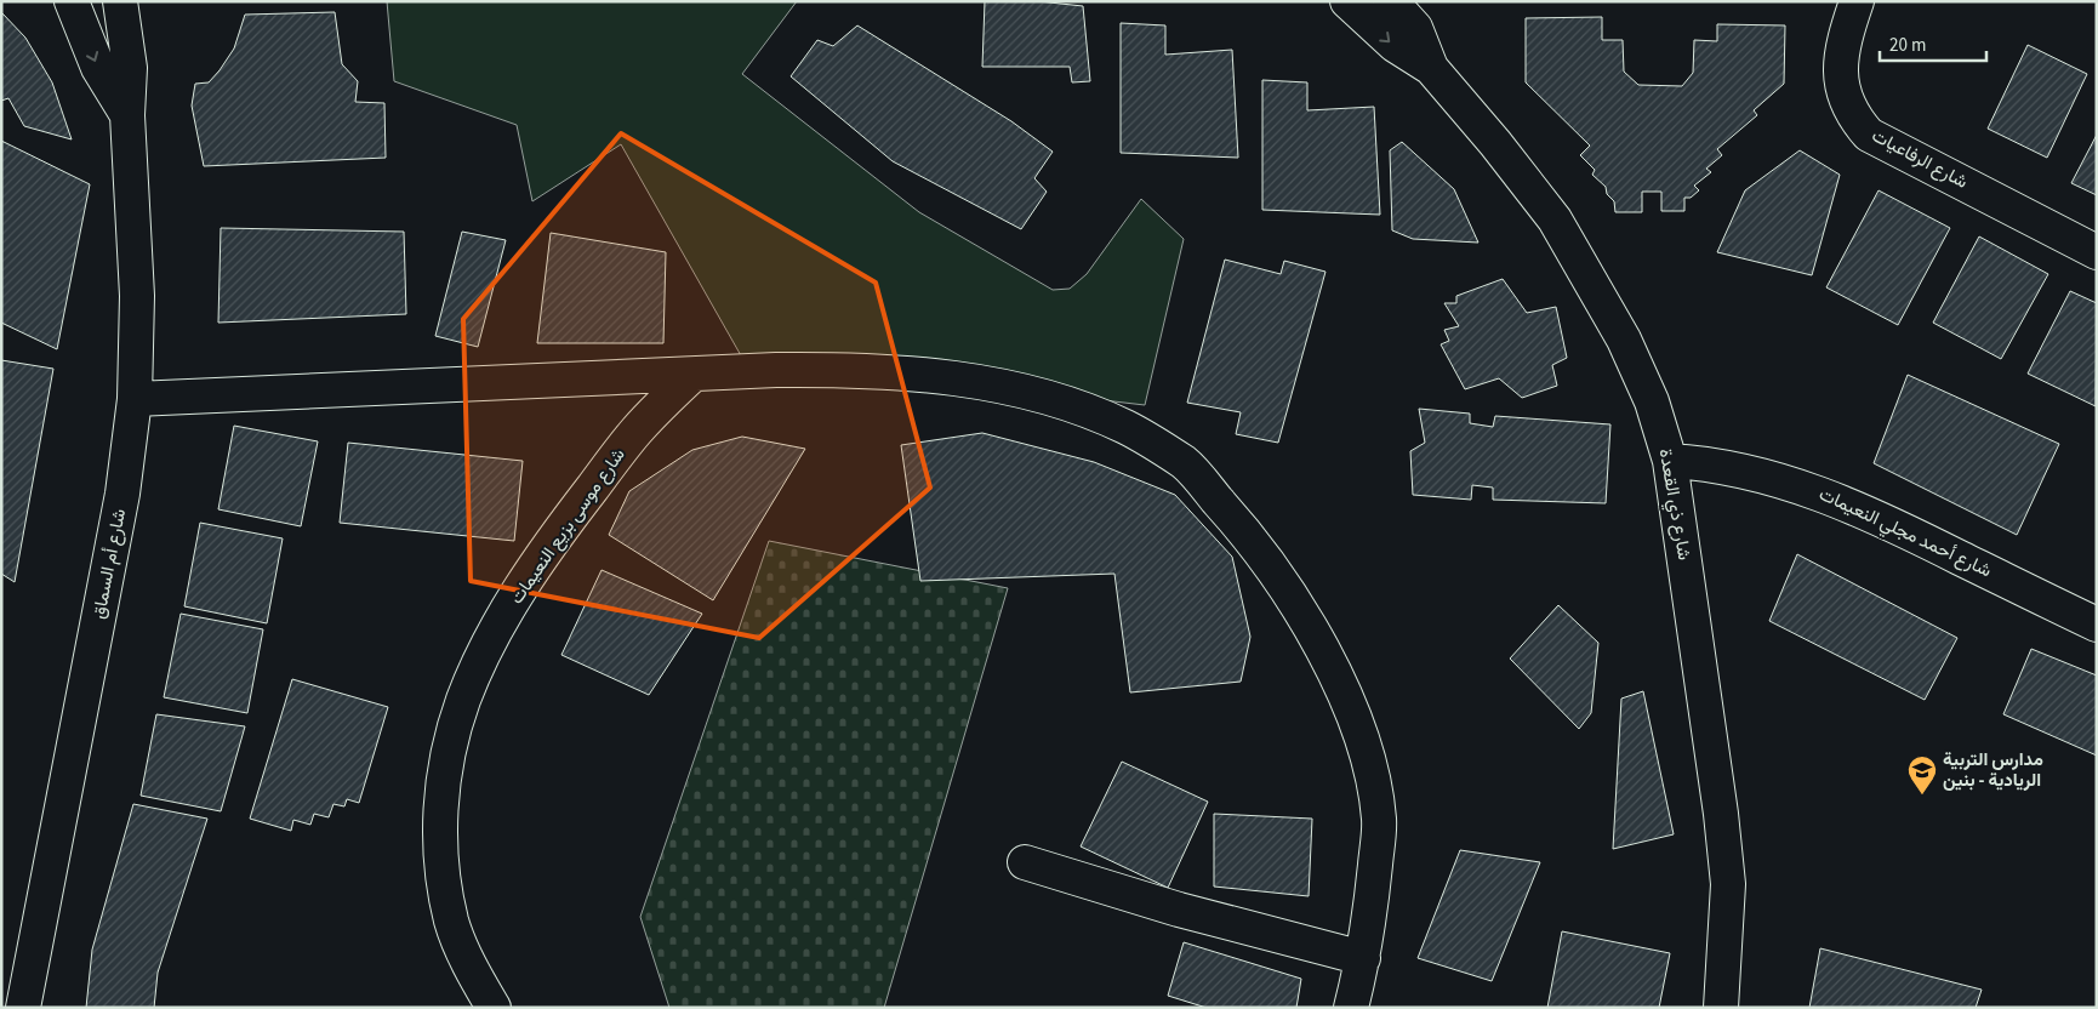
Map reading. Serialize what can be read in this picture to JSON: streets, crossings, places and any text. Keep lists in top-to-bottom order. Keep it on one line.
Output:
{"streets":{"street":["شارع الرفاعيات","شارع ذي القعدة","شارع موسى بزيع النعيمات","شارع أحمد مجلي النعيمات","شارع أم السماق"]},"crossings":[["شارع ذي القعدة","شارع أحمد مجلي النعيمات"]],"places":{"school or university":["مدارس التربية الريادية - بنين"]},"scale_bar":"20 m"}
